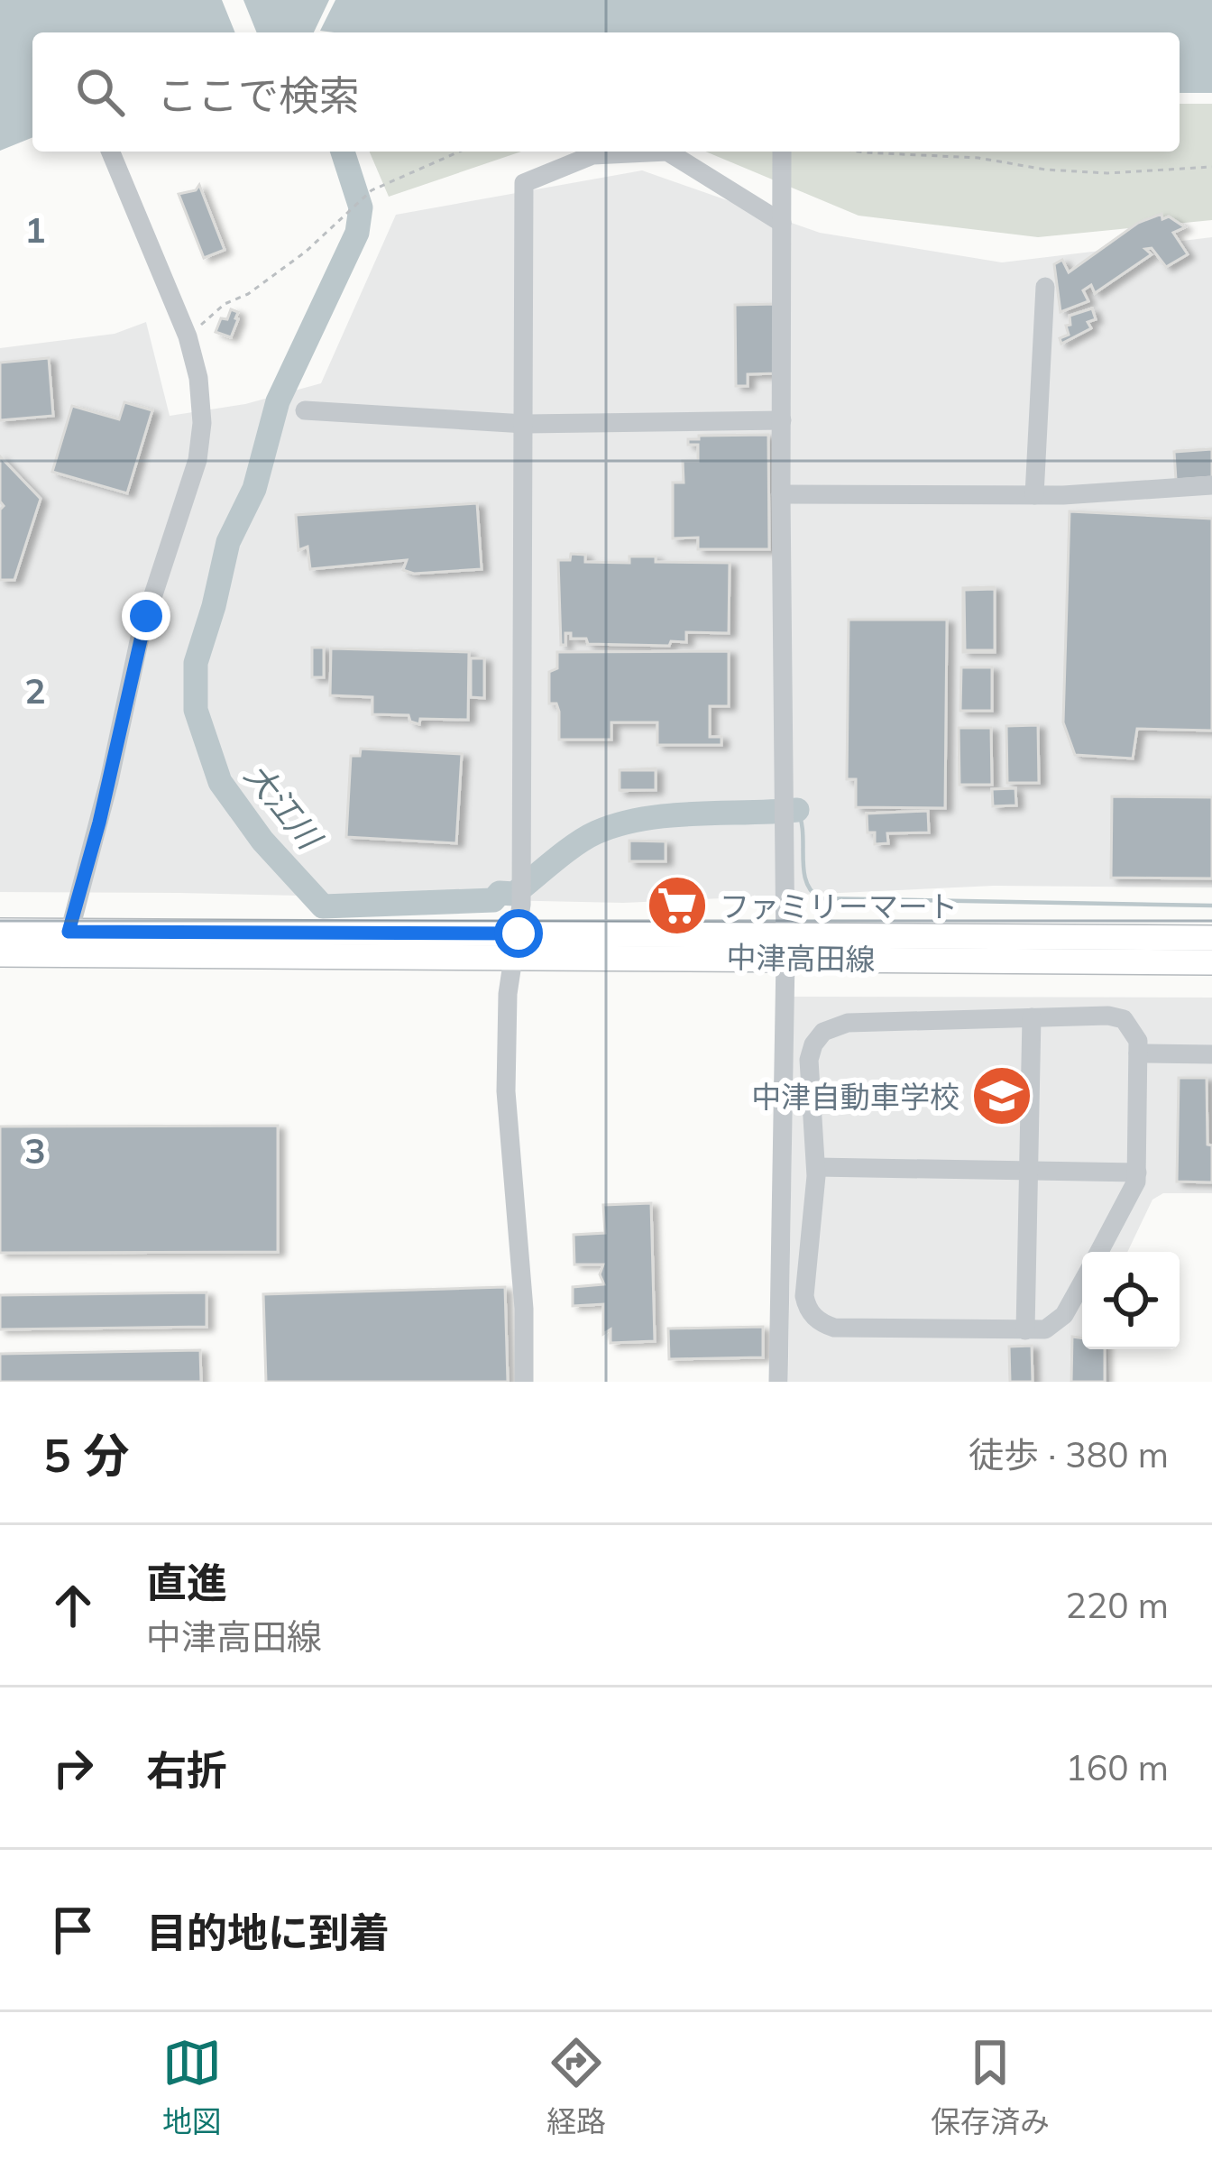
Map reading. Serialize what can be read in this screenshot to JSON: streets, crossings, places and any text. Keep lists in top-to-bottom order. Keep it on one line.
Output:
{"streets":{"main road":["中津高田線"]},"water":["大江川"],"places":{"supermarket":["ファミリーマート"],"school or university":["中津自動車学校"]},"page":{"search":"ここで検索","heading":["5 分","徒歩 · 380 m"],"list":[["直進","中津高田線","220 m"],["右折","160 m"],"目的地に到着"],"nav":["地図","経路","保存済み"]},"grid":{"rows":["1","2","3"]}}
